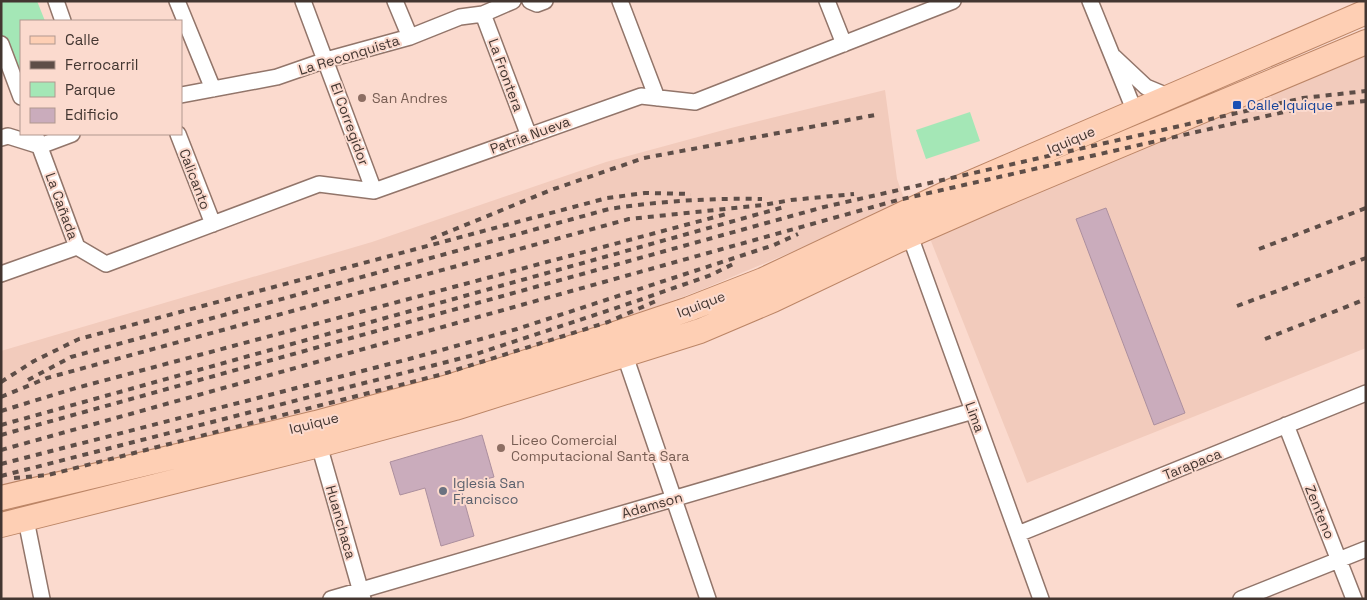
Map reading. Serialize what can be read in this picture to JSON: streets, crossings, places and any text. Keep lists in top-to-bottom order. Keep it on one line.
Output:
{"streets":{"main road":["Iquique"],"street":["La Reconquista","La Frontera","El Corregidor","Patria Nueva","Calicanto","La Cañada","Lima","Tarapaca","Adamson","Zenteno","Huanchaca"]},"crossings":[["La Reconquista","La Frontera"],["La Reconquista","El Corregidor"],["La Frontera","Patria Nueva"],["El Corregidor","Patria Nueva"],["Patria Nueva","Calicanto"],["Patria Nueva","La Cañada"],["Iquique","Lima"],["Iquique","Huanchaca"],["Lima","Tarapaca"],["Lima","Adamson"],["Tarapaca","Zenteno"],["Adamson","Huanchaca"]],"places":{"other":["San Andres","Liceo Comercial Computacional Santa Sara","Iglesia San Francisco"],"transit":["Calle Iquique"]},"legend":["Calle","Ferrocarril","Parque","Edificio"]}
